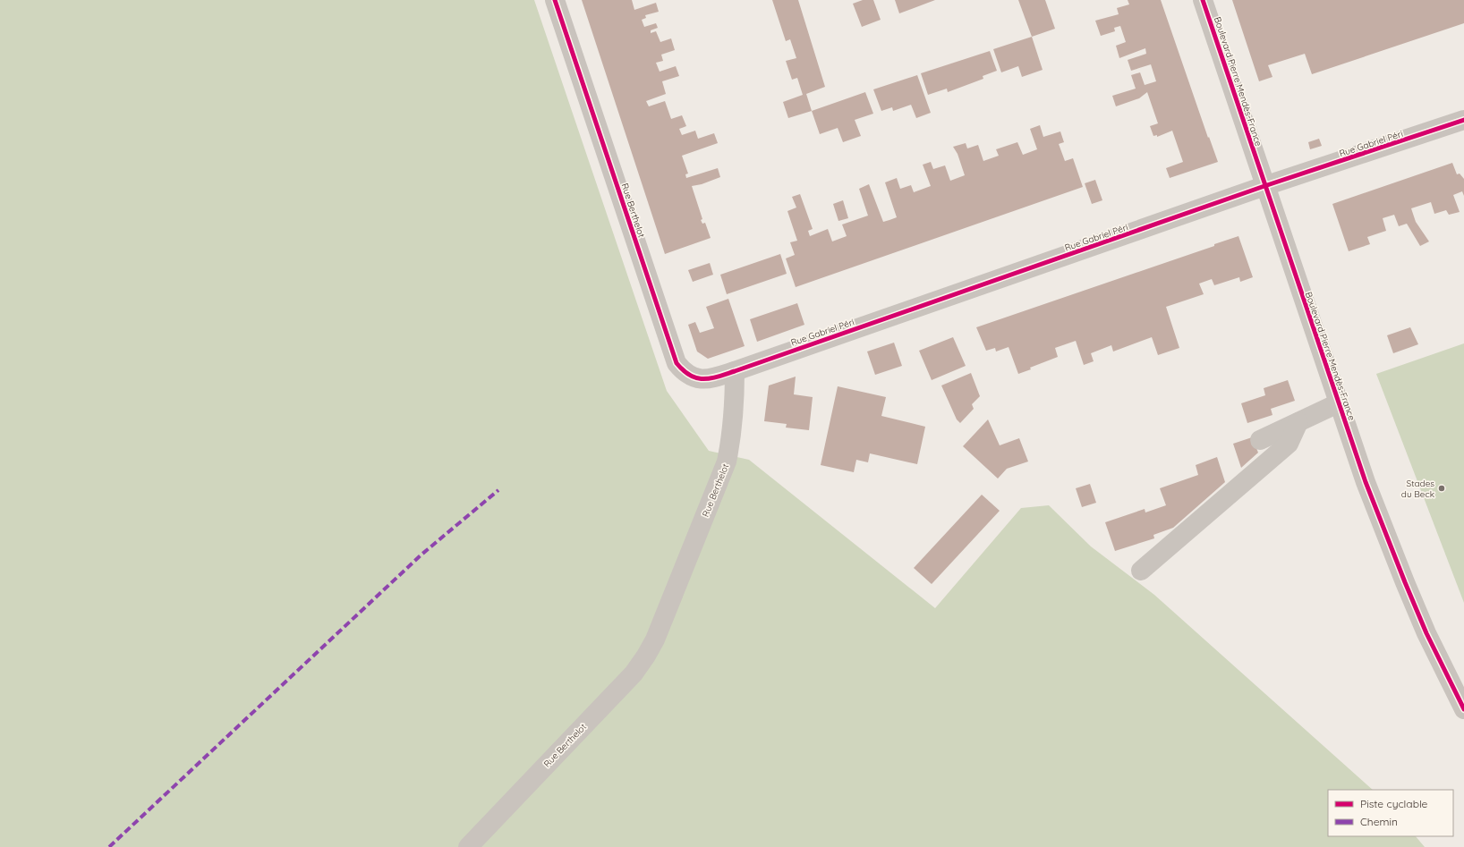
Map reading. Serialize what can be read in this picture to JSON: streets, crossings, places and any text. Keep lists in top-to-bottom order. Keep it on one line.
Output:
{"streets":{"street":["Boulevard Pierre Mendès-France","Rue Gabriel Péri","Rue Berthelot"]},"crossings":[["Boulevard Pierre Mendès-France","Rue Gabriel Péri"],["Rue Gabriel Péri","Rue Berthelot"]],"places":["Stades du Beck"],"legend":["Piste cyclable","Chemin"]}
